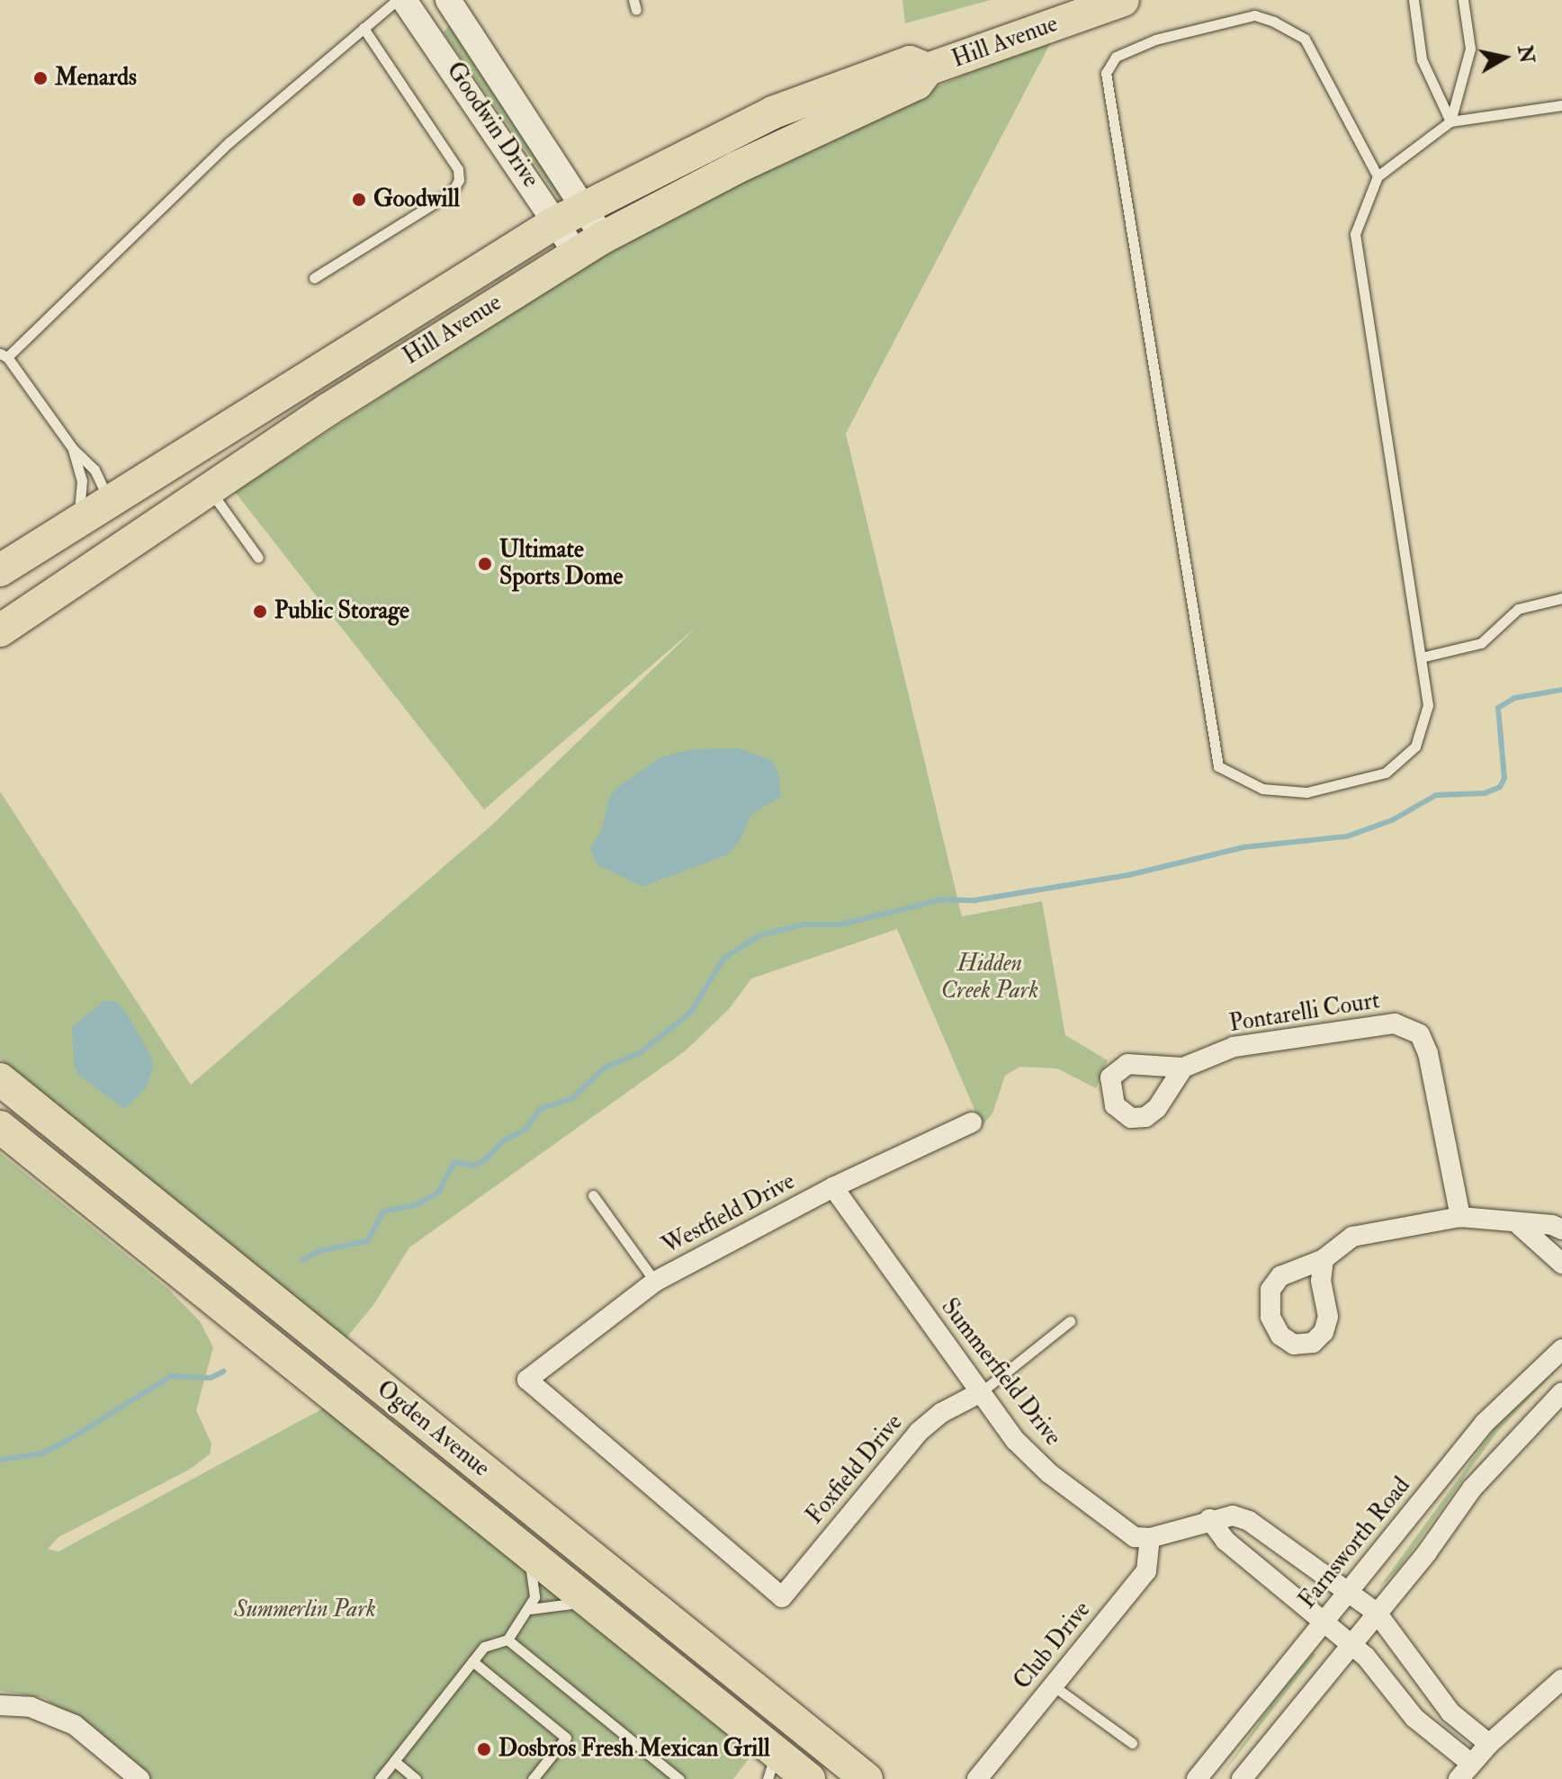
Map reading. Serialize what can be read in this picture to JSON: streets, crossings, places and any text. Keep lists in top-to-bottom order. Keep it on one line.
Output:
{"streets":{"main road":["Hill Avenue","Ogden Avenue"],"street":["Goodwin Drive","Pontarelli Court","Westfield Drive","Summerfield Drive","Foxfield Drive","Farnsworth Road","Club Drive"]},"crossings":[["Hill Avenue","Goodwin Drive"],["Westfield Drive","Summerfield Drive"],["Westfield Drive","Foxfield Drive"],["Summerfield Drive","Foxfield Drive"],["Summerfield Drive","Club Drive"]],"parks":["Hidden Creek Park","Summerlin Park"],"places":["Menards","Goodwill","Ultimate Sports Dome","Public Storage","Dosbros Fresh Mexican Grill"],"north":"right"}
